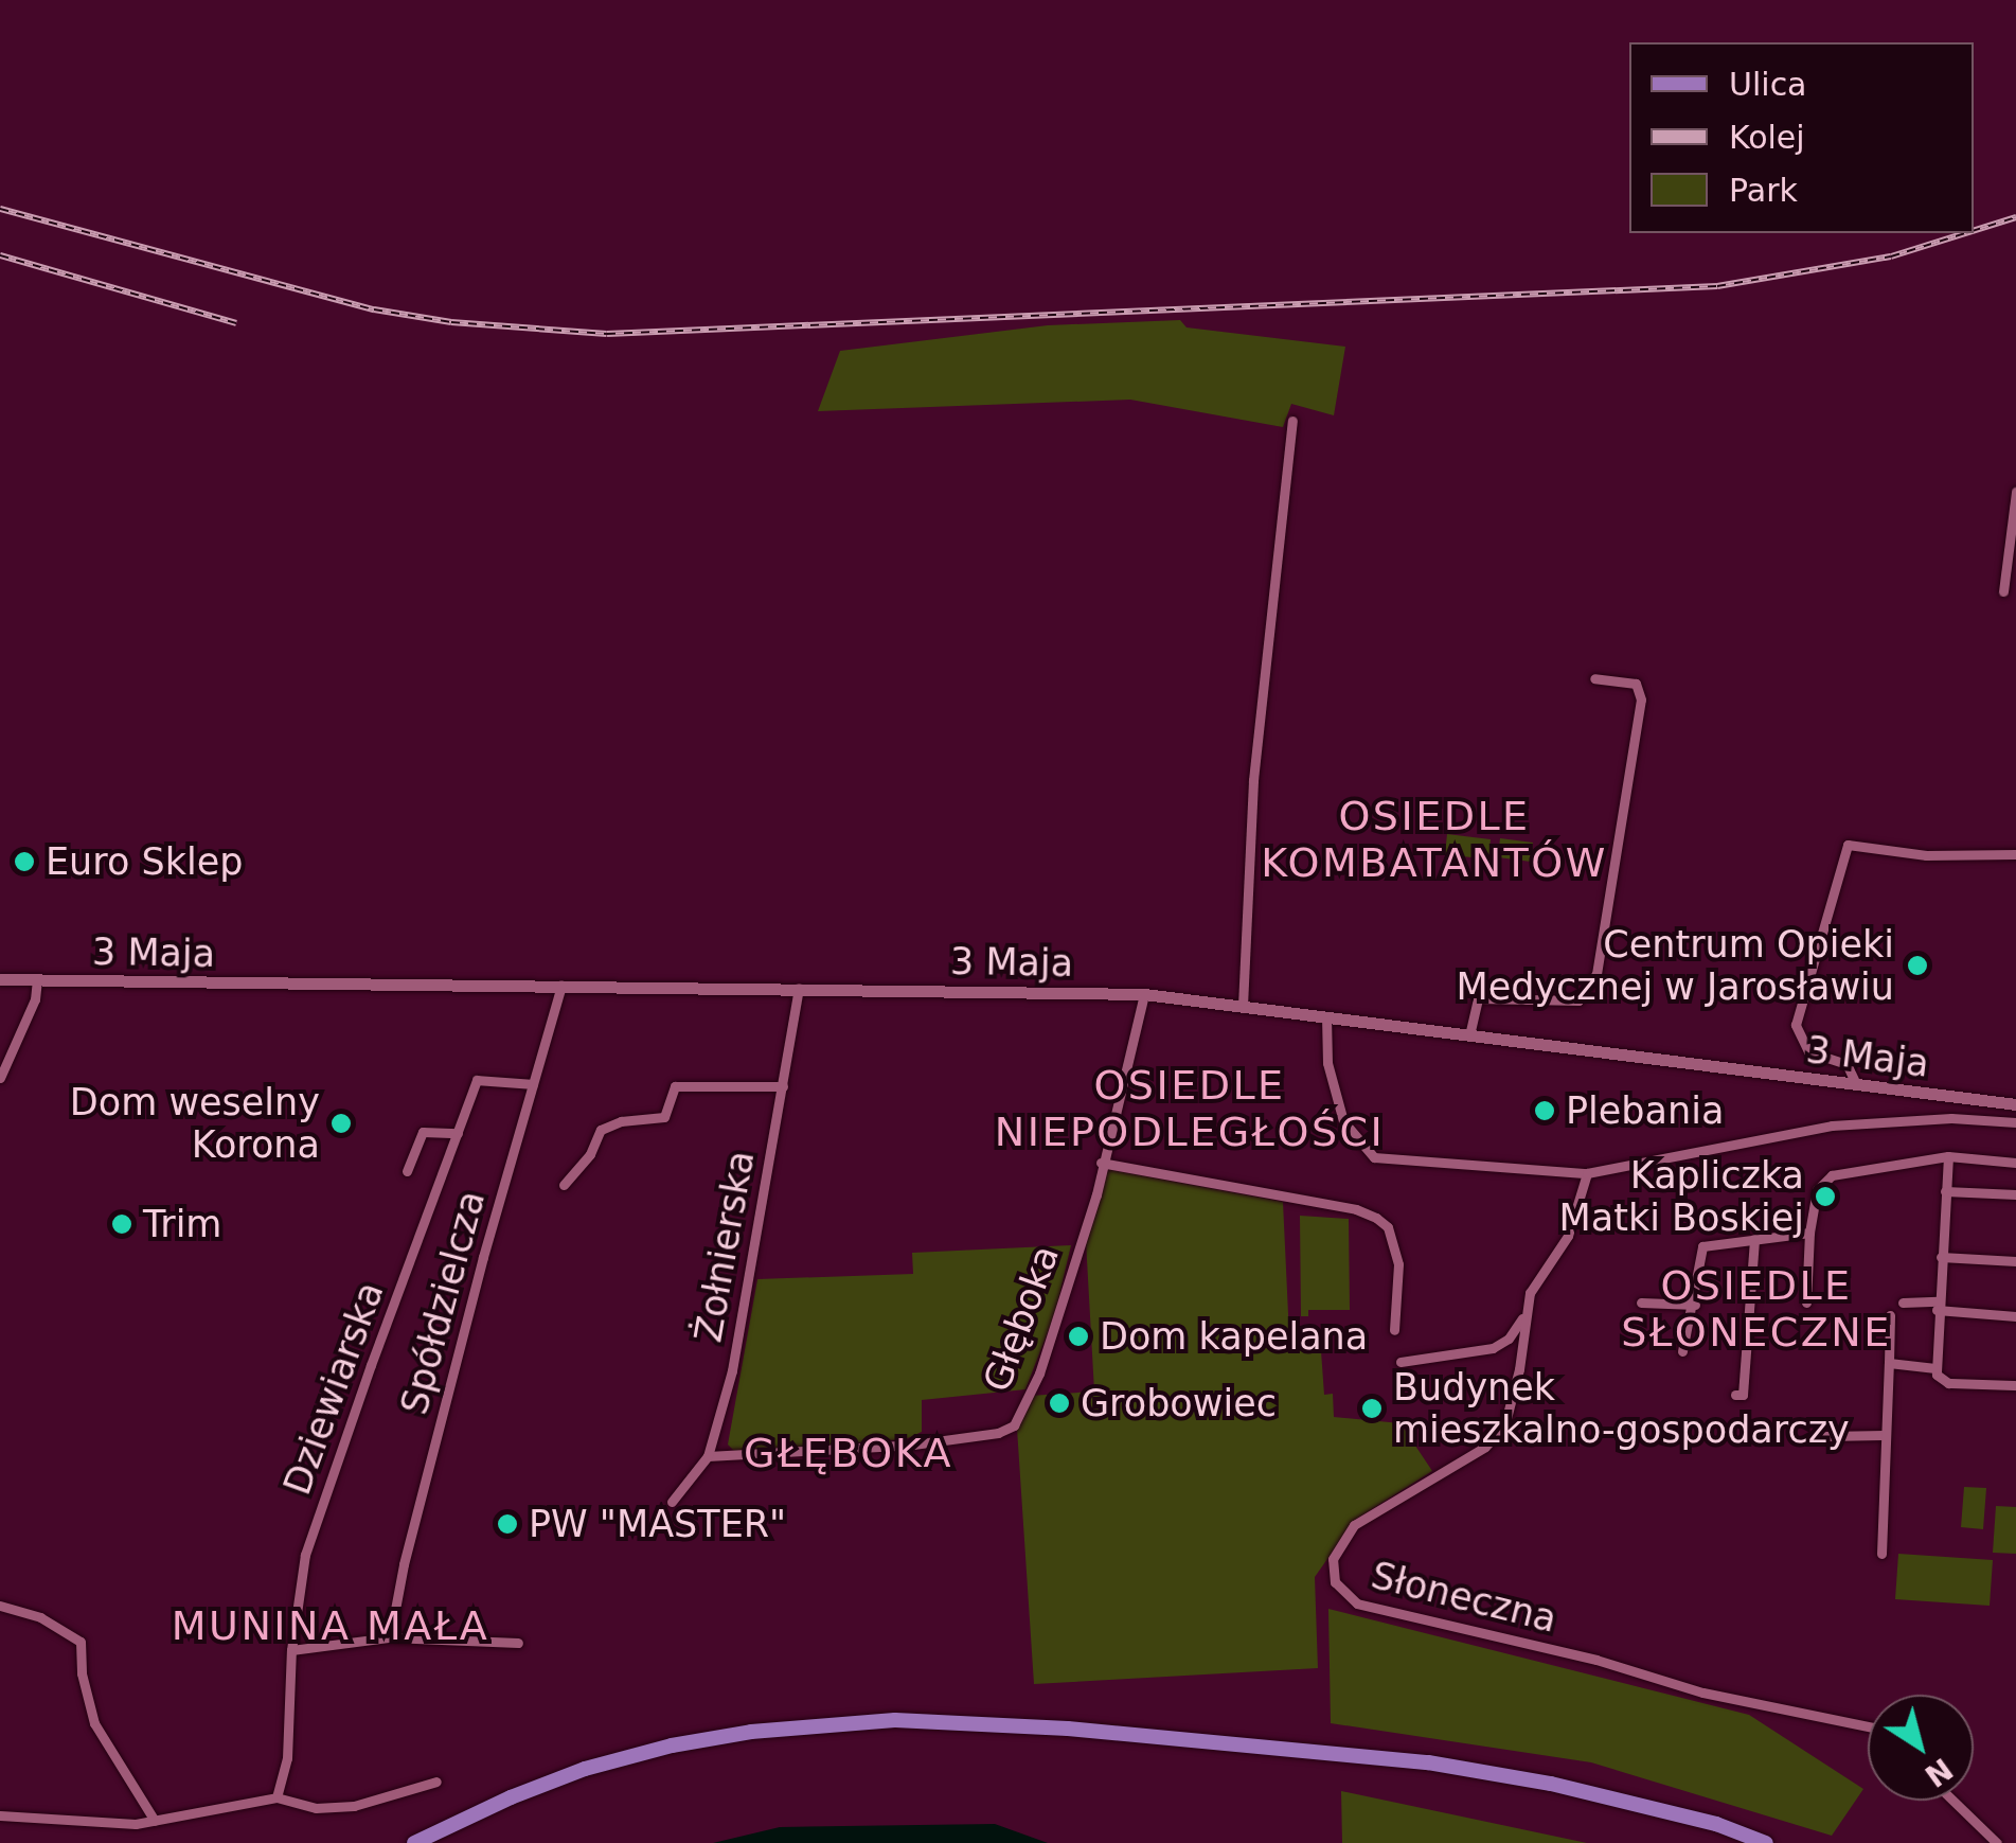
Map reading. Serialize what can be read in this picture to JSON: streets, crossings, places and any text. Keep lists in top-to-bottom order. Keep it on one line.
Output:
{"streets":{"street":["3 Maja","Żołnierska","Spółdzielcza","Głęboka","Dziewiarska","Słoneczna"]},"crossings":[["3 Maja","Żołnierska"],["3 Maja","Spółdzielcza"],["3 Maja","Głęboka"],["Żołnierska","Głęboka"],["Spółdzielcza","Dziewiarska"]],"districts":["OSIEDLE KOMBATANTÓW","OSIEDLE NIEPODLEGŁOŚCI","OSIEDLE SŁONECZNE","GŁĘBOKA","MUNINA MAŁA"],"places":["Euro Sklep","Centrum Opieki Medycznej w Jarosławiu","Plebania","Dom weselny Korona","Kapliczka Matki Boskiej","Trim","Dom kapelana","Grobowiec","Budynek mieszkalno-gospodarczy","PW \"MASTER\""],"legend":["Ulica","Kolej","Park"],"north":"bottom right"}
